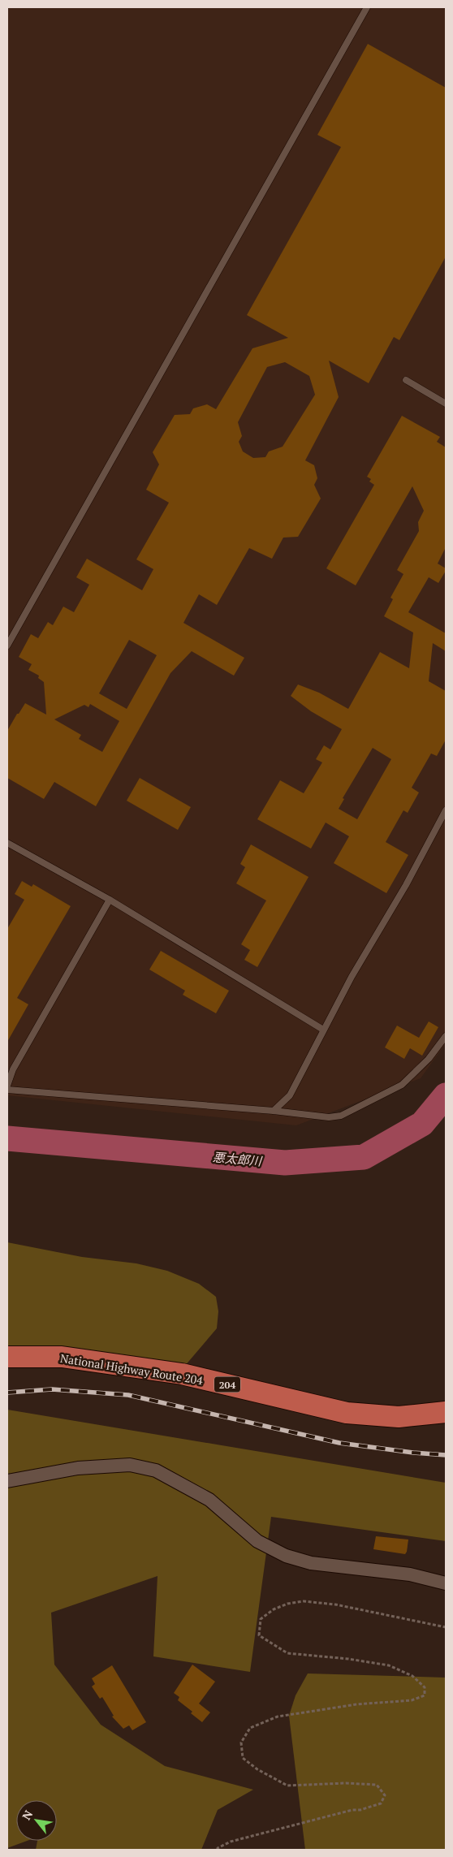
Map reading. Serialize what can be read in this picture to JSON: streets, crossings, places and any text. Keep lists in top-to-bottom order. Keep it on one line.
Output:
{"streets":{"highway":["National Highway Route 204","204"]},"water":["悪太郎川"],"north":"top left"}
